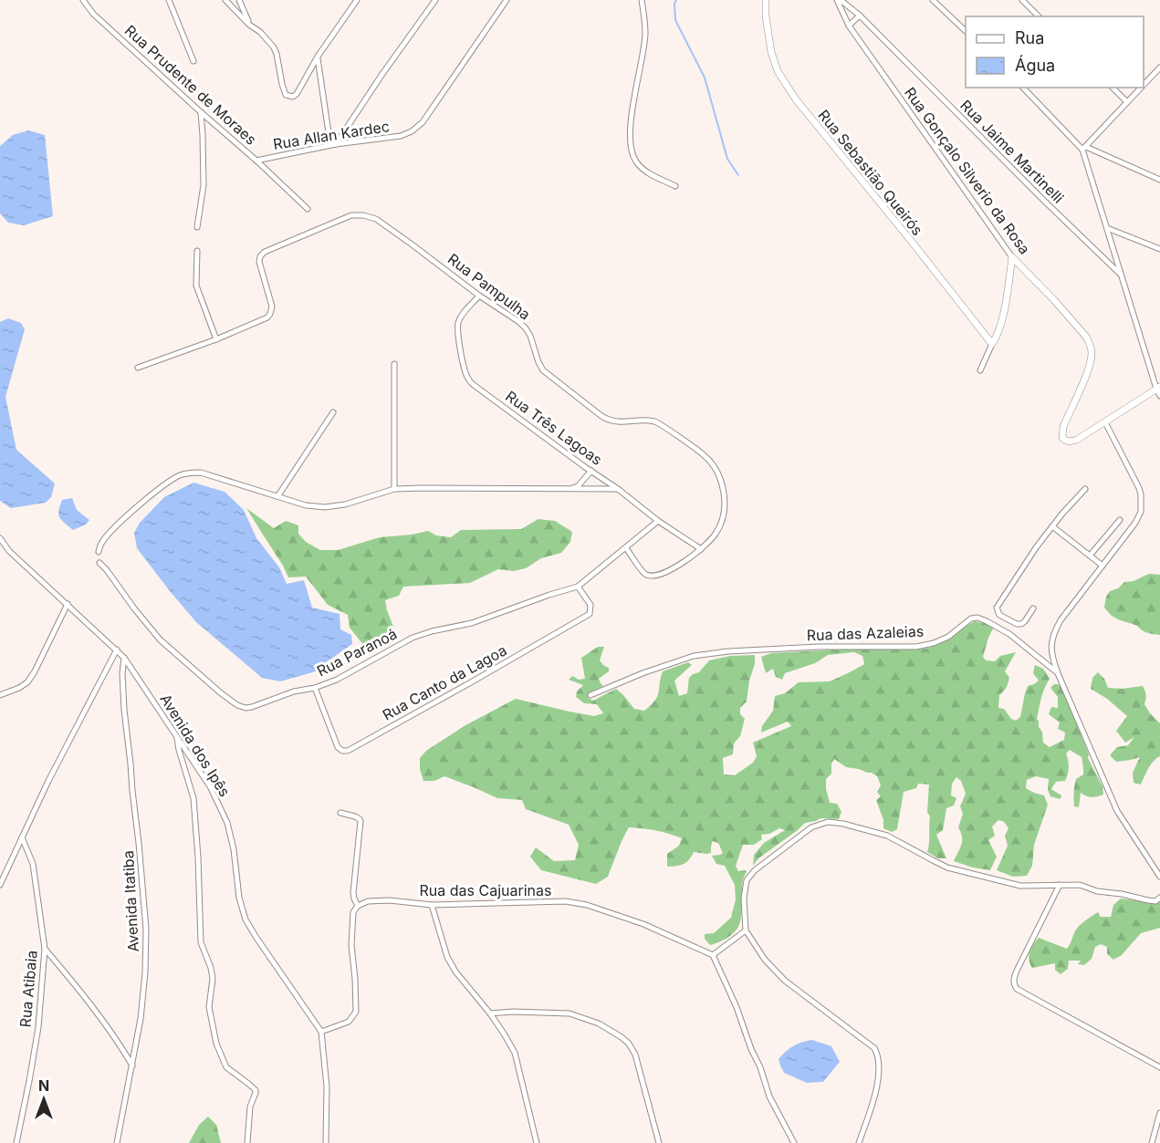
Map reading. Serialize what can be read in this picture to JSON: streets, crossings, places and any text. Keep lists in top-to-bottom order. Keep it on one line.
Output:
{"streets":{"street":["Rua Prudente de Moraes","Rua Allan Kardec","Rua Jaime Martinelli","Rua Gonçalo Silverio da Rosa","Rua Sebastião Queirós","Rua Pampulha","Rua Três Lagoas","Rua das Azaleias","Rua Paranoá","Rua Canto da Lagoa","Avenida dos Ipês","Rua das Cajuarinas","Avenida Itatiba","Rua Atibaia"]},"crossings":[["Rua Prudente de Moraes","Rua Allan Kardec"],["Rua Jaime Martinelli","Rua Gonçalo Silverio da Rosa"],["Rua Pampulha","Rua Três Lagoas"],["Rua Pampulha","Rua Paranoá"],["Rua Três Lagoas","Rua Paranoá"],["Rua Paranoá","Rua Canto da Lagoa"],["Avenida dos Ipês","Avenida Itatiba"]],"legend":["Rua","Água"],"north":"top"}
